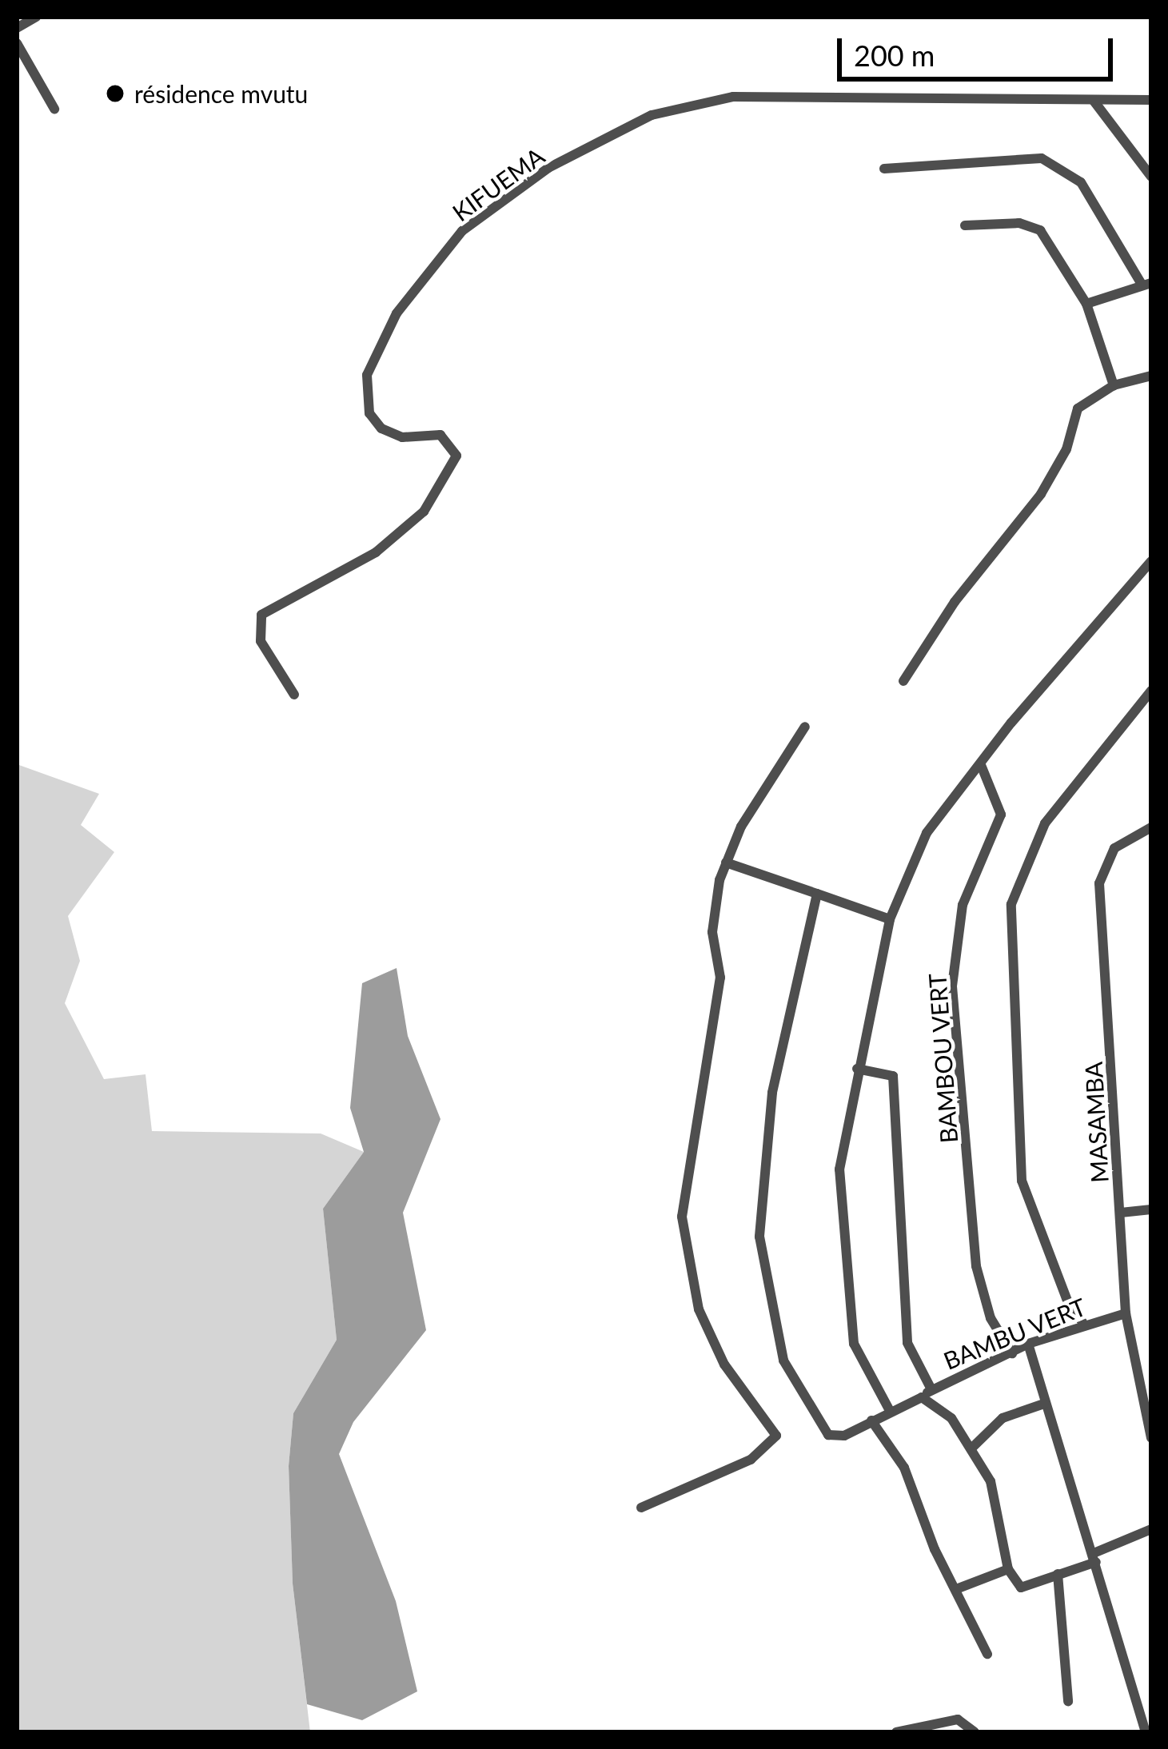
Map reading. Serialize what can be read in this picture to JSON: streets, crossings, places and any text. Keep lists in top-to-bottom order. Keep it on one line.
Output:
{"streets":{"street":["KIFUEMA","BAMBOU VERT","MASAMBA","BAMBU VERT"]},"crossings":[["BAMBOU VERT","BAMBU VERT"],["MASAMBA","BAMBU VERT"]],"places":["résidence mvutu"],"scale_bar":"200 m"}
